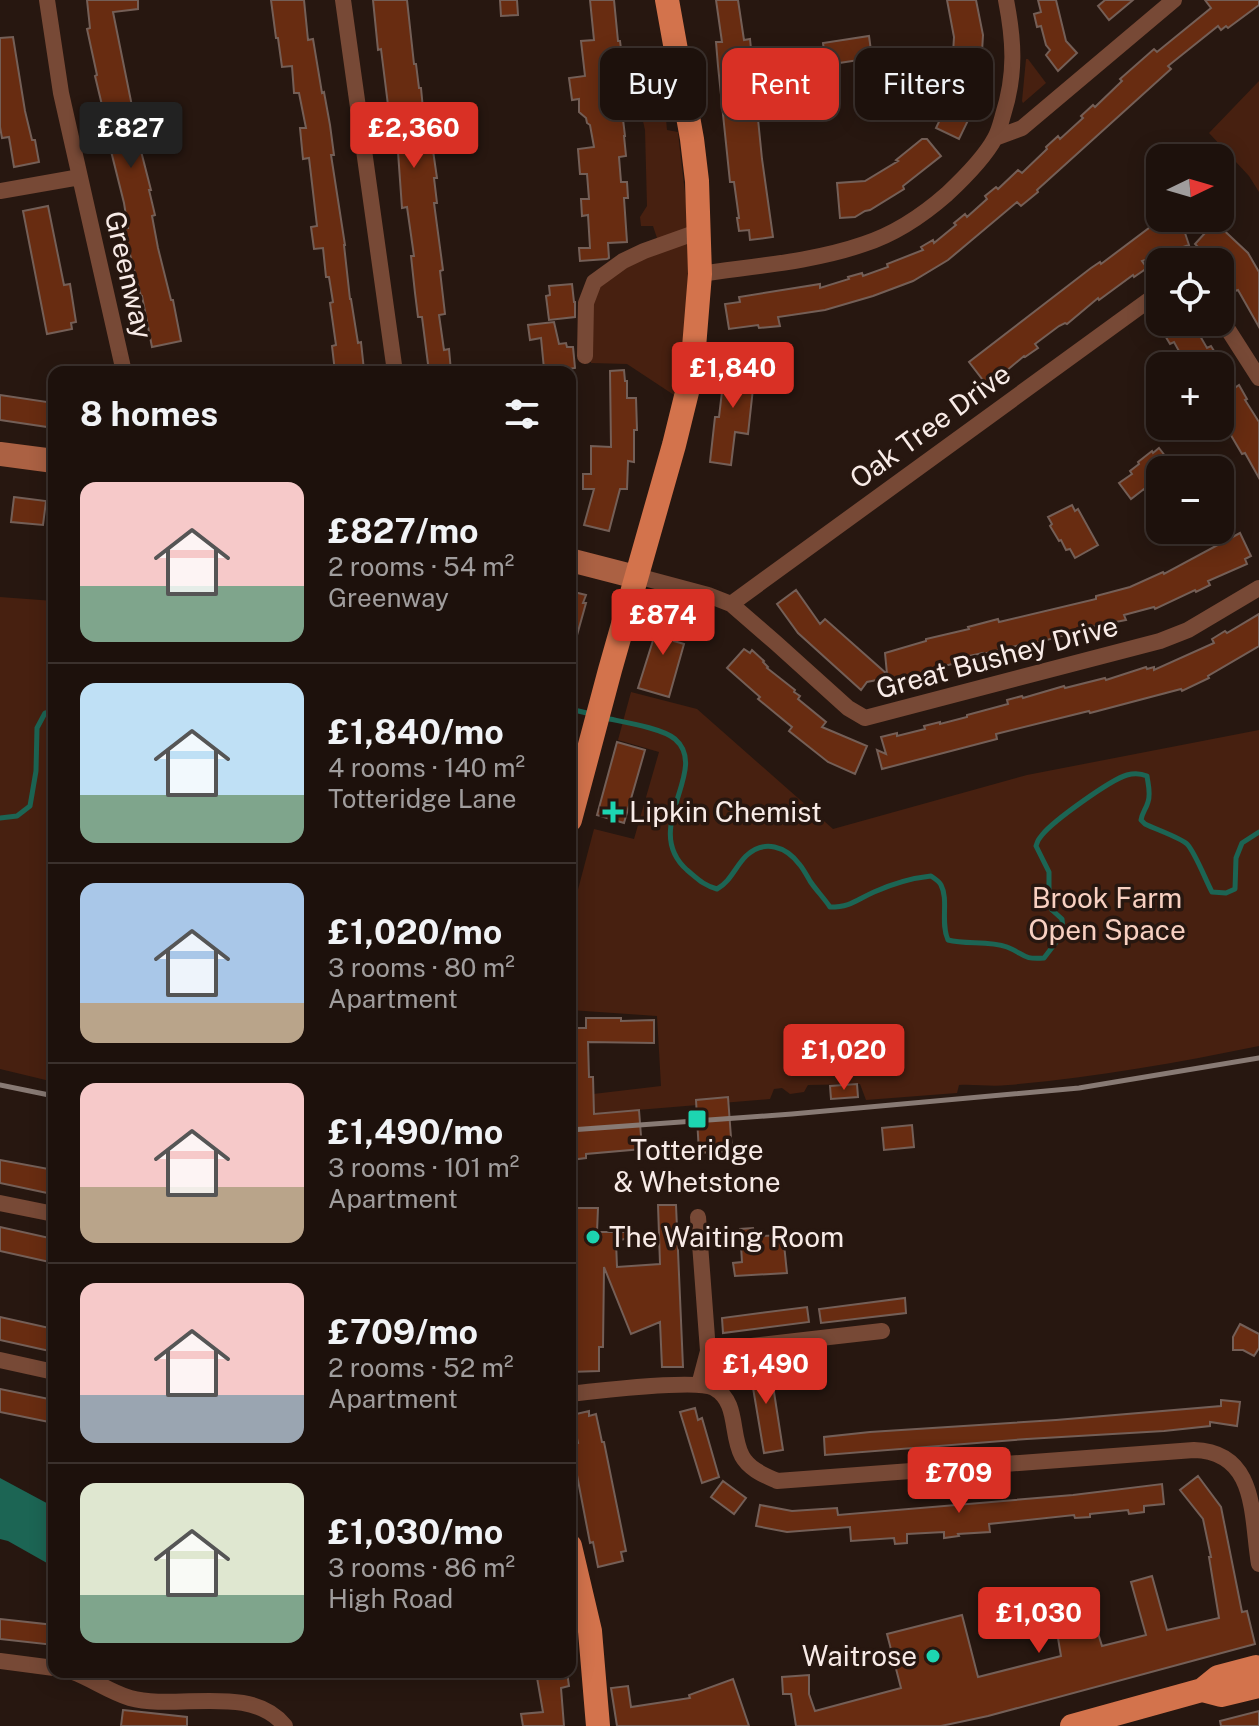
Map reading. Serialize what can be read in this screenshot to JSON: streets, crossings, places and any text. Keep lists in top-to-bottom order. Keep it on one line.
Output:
{"streets":{"street":["Greenway","Oak Tree Drive","Great Bushey Drive"]},"crossings":[["Oak Tree Drive","Great Bushey Drive"]],"parks":["Brook Farm Open Space"],"places":{"health":["Lipkin Chemist"],"transit":["Totteridge & Whetstone"],"other":["The Waiting Room","Waitrose"]},"north":"right","page":{"chip":["Buy","Rent","Filters"],"price":["£827","£2,360","£1,840","£874","£1,020","£1,490","£709","£1,030"],"map_buttons":["+","−"],"heading":"8 homes","list":[{"name":"£827/mo","note":"2 rooms · 54 m² · Greenway"},{"name":"£1,840/mo","note":"4 rooms · 140 m² · Totteridge Lane"},{"name":"£1,020/mo","note":"3 rooms · 80 m² · Apartment"},{"name":"£1,490/mo","note":"3 rooms · 101 m² · Apartment"},{"name":"£709/mo","note":"2 rooms · 52 m² · Apartment"},{"name":"£1,030/mo","note":"3 rooms · 86 m² · High Road"}]}}
